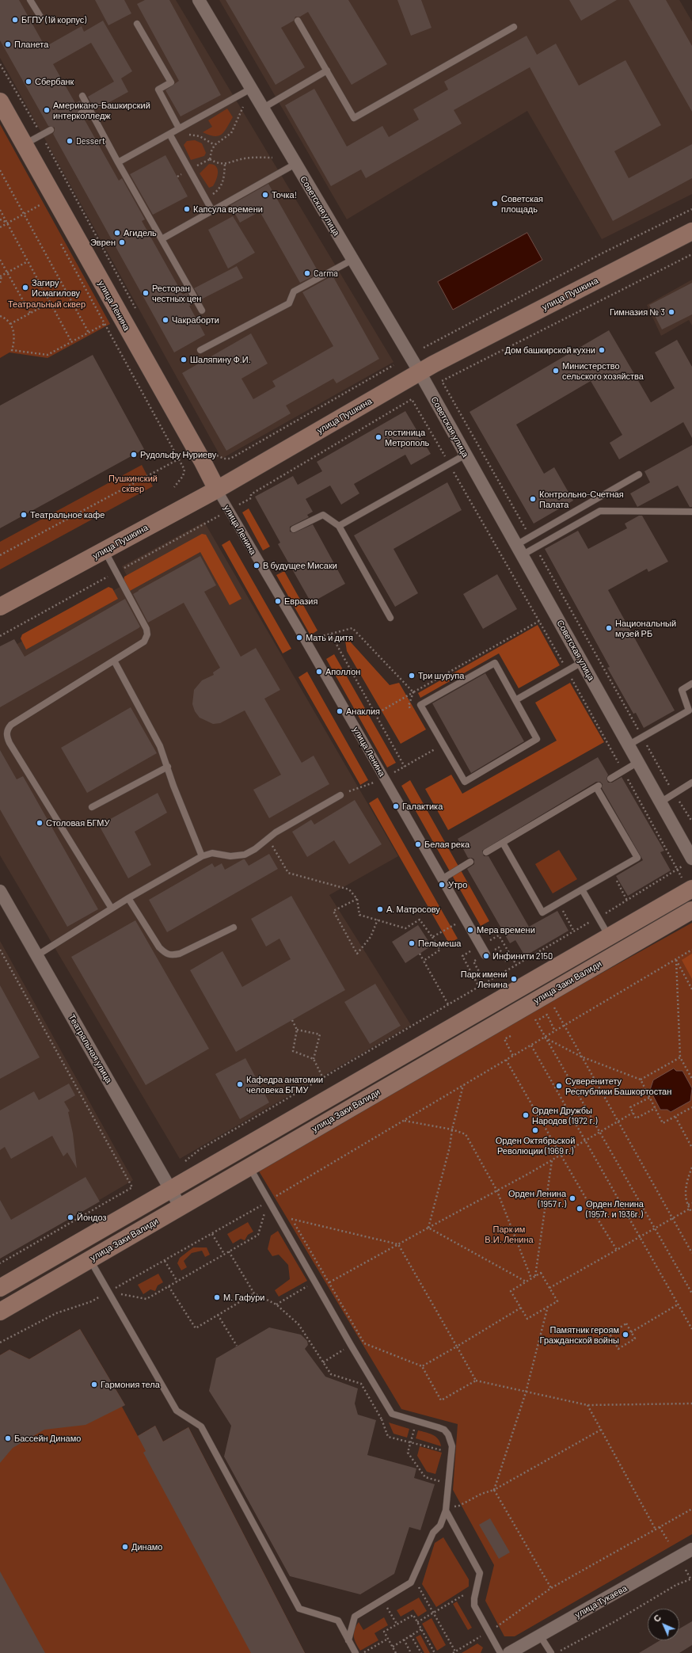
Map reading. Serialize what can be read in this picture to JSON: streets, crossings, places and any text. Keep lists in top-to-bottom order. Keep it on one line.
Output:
{"streets":{"main road":["улица Пушкина","улица Ленина","улица Заки Валиди"],"street":["Советская улица","Театральная улица","улица Тукаева"]},"crossings":[["Советская улица","улица Пушкина"],["улица Пушкина","улица Ленина"],["улица Заки Валиди","Театральная улица"]],"parks":["Театральный сквер","Пушкинский сквер","Парк им В.И. Ленина"],"places":["БГПУ (1й корпус)","Планета","Сбербанк","Американо-Башкирский интерколледж","Dessert","Точка!","Советская площадь","Капсула времени","Агидель","Эврен","Carma","Загиру Исмагилову","Ресторан честных цен","Гимназия № 3","Чакраборти","Дом башкирской кухни","Шаляпину Ф.И.","Министерство сельского хозяйства","гостиница Метрополь","Рудольфу Нуриеву","Контрольно-Счетная Палата","Театральное кафе","В будущее Мисаки","Евразия","Национальный музей РБ","Мать и дитя","Аполлон","Три шурупа","Анаклия","Галактика","Столовая БГМУ","Белая река","Утро","А. Матросову","Мера времени","Пельмеша","Инфинити 2150","Парк имени Ленина","Кафедра анатомии человека БГМУ","Суверенитету Республики Башкортостан","Орден Дружбы Народов (1972 г.)","Орден Октябрьской Революции (1969 г.)","Орден Ленина (1957 г.)","Орден Ленина (1957г. и 1936г.)","Йондоз","М. Гафури","Памятник героям Гражданской войны","Гармония тела","Бассейн Динамо","Динамо"],"north":"top left"}
